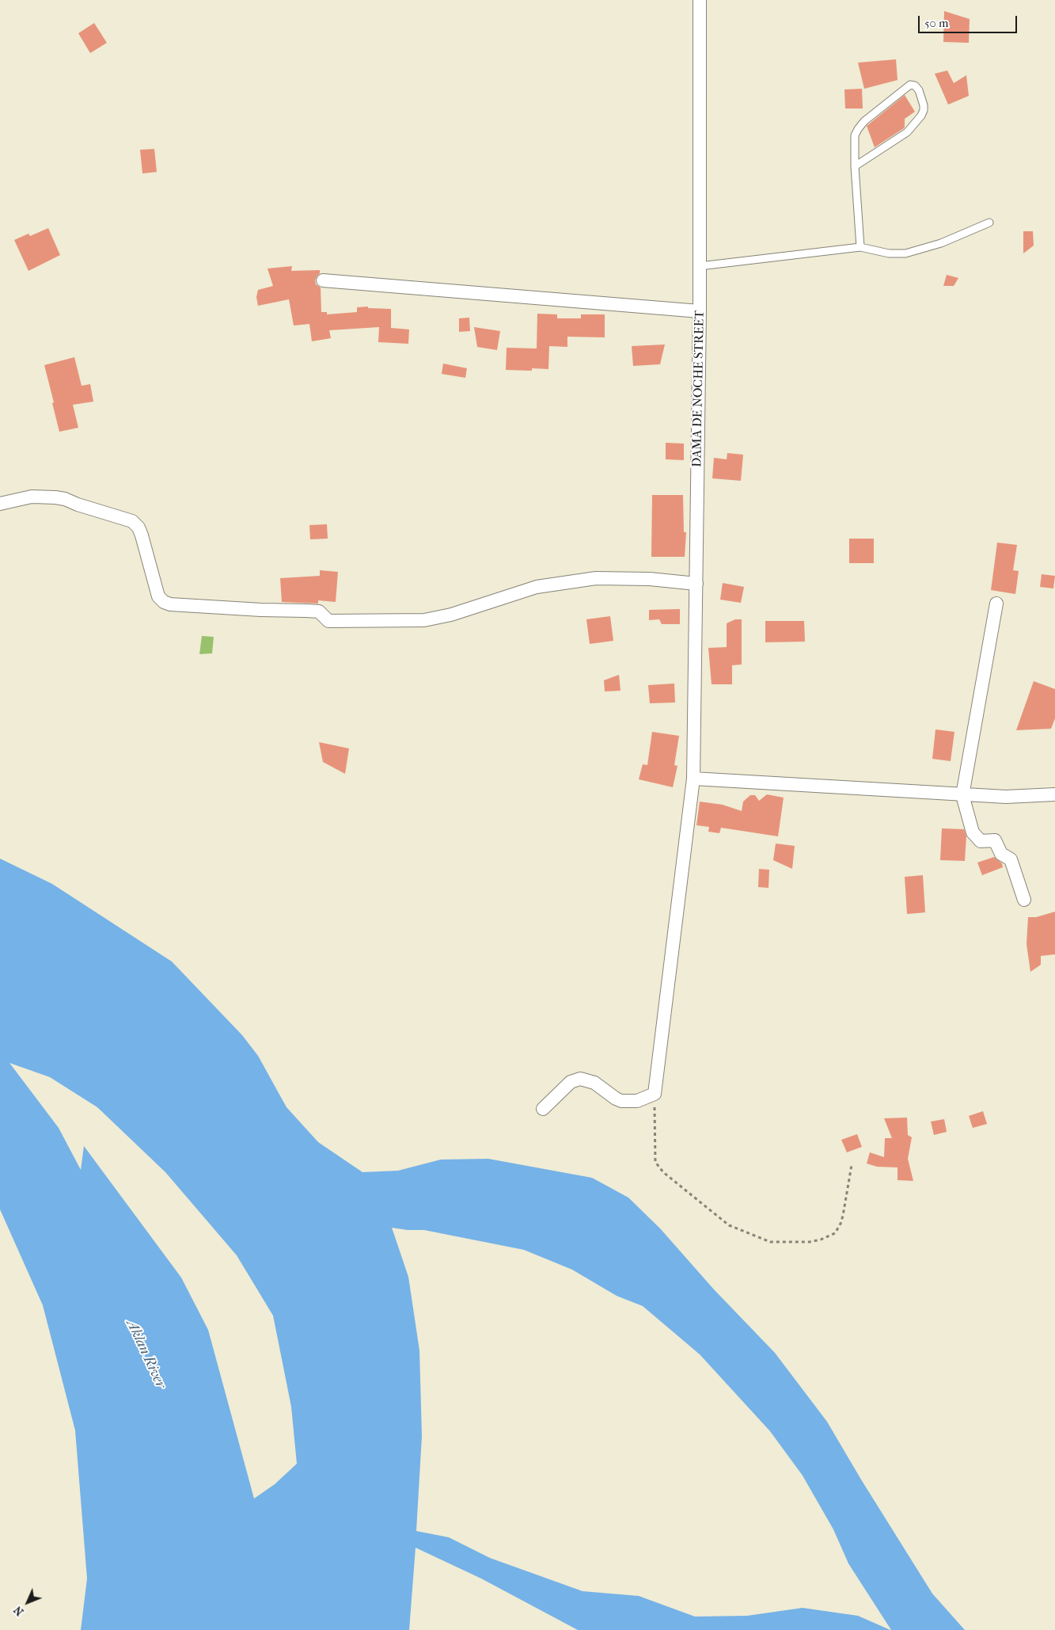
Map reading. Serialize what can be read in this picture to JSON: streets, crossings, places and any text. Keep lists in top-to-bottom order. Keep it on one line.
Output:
{"streets":{"street":["DAMA DE NOCHE STREET"]},"water":["Aklan River"],"scale_bar":"50 m","north":"bottom left"}
